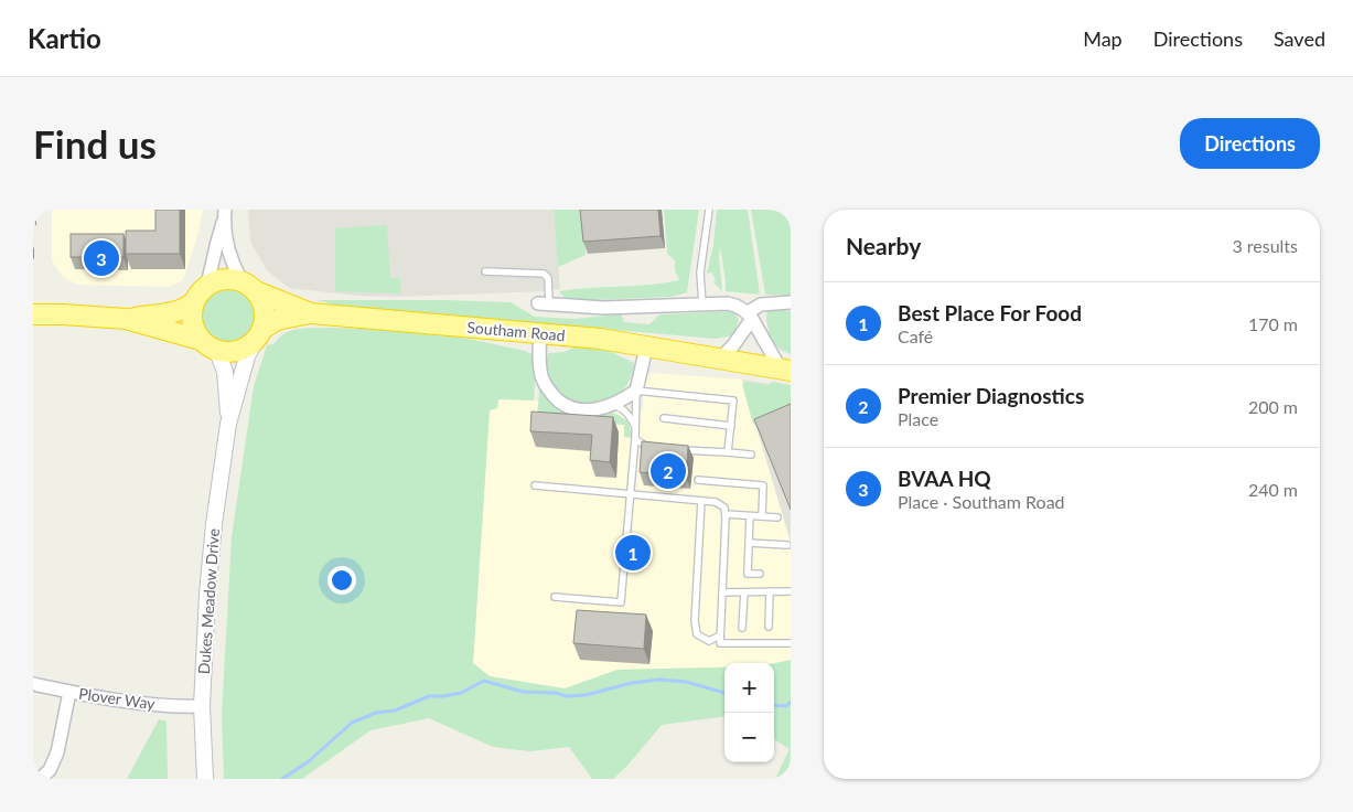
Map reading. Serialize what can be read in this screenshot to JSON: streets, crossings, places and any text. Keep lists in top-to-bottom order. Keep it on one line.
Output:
{"streets":{"highway":["Southam Road"],"street":["Dukes Meadow Drive","Plover Way"]},"crossings":[["Southam Road","Dukes Meadow Drive"],["Dukes Meadow Drive","Plover Way"]],"page":{"header":"Kartio","nav":["Map","Directions","Saved"],"buttons":"Directions","title":"Find us","heading":["Nearby","3 results"],"pins":["3","2","1"],"list":[{"mark":"1","name":"Best Place For Food","note":"Café","value":"170 m"},{"mark":"2","name":"Premier Diagnostics","note":"Place","value":"200 m"},{"mark":"3","name":"BVAA HQ","note":"Place · Southam Road","value":"240 m"}],"map_buttons":["+","−"]}}
